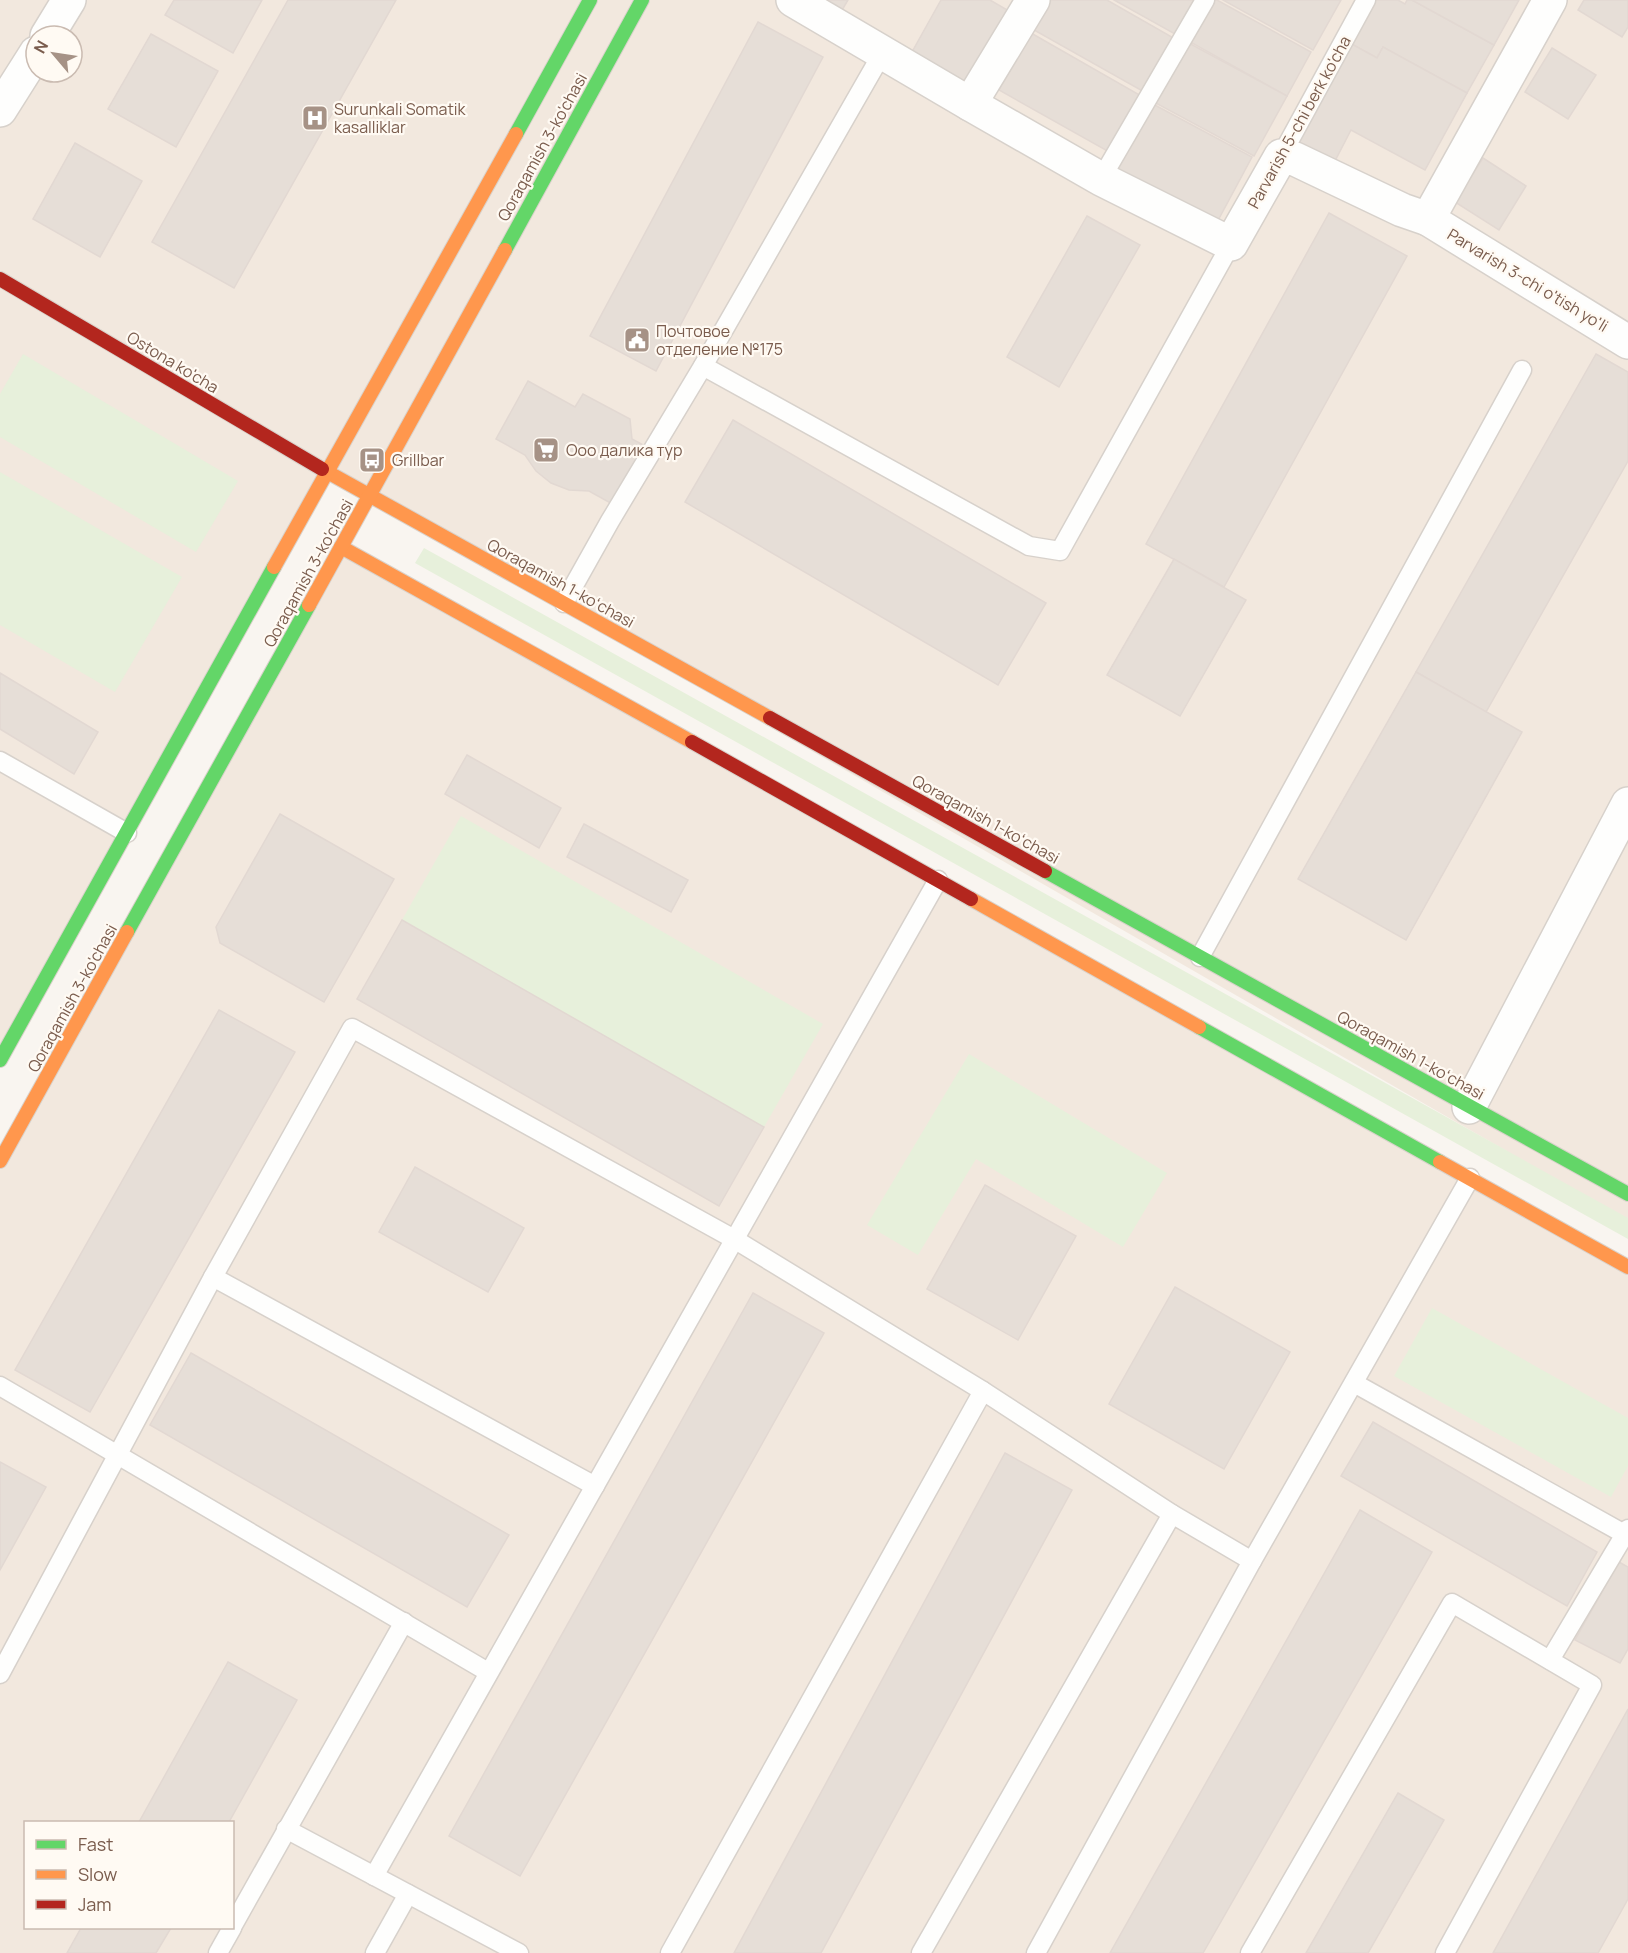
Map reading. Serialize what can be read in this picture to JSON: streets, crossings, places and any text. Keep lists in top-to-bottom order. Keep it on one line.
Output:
{"streets":{"main road":["Qoraqamish 3-ko'chasi","Ostona ko'cha","Qoraqamish 1-koʻchasi"],"street":["Parvarish 5-chi berk ko'cha","Parvarish 3-chi o'tish yo'li"]},"crossings":[["Parvarish 5-chi berk ko'cha","Parvarish 3-chi o'tish yo'li"],["Qoraqamish 3-ko'chasi","Ostona ko'cha"],["Qoraqamish 3-ko'chasi","Qoraqamish 1-koʻchasi"],["Ostona ko'cha","Qoraqamish 1-koʻchasi"]],"places":{"hospital":["Surunkali Somatik kasalliklar"],"public building":["Почтовое отделение №175"],"supermarket":["Ооо далика тур"],"bus stop":["Grillbar"]},"legend":["Fast","Slow","Jam"],"north":"top left"}
